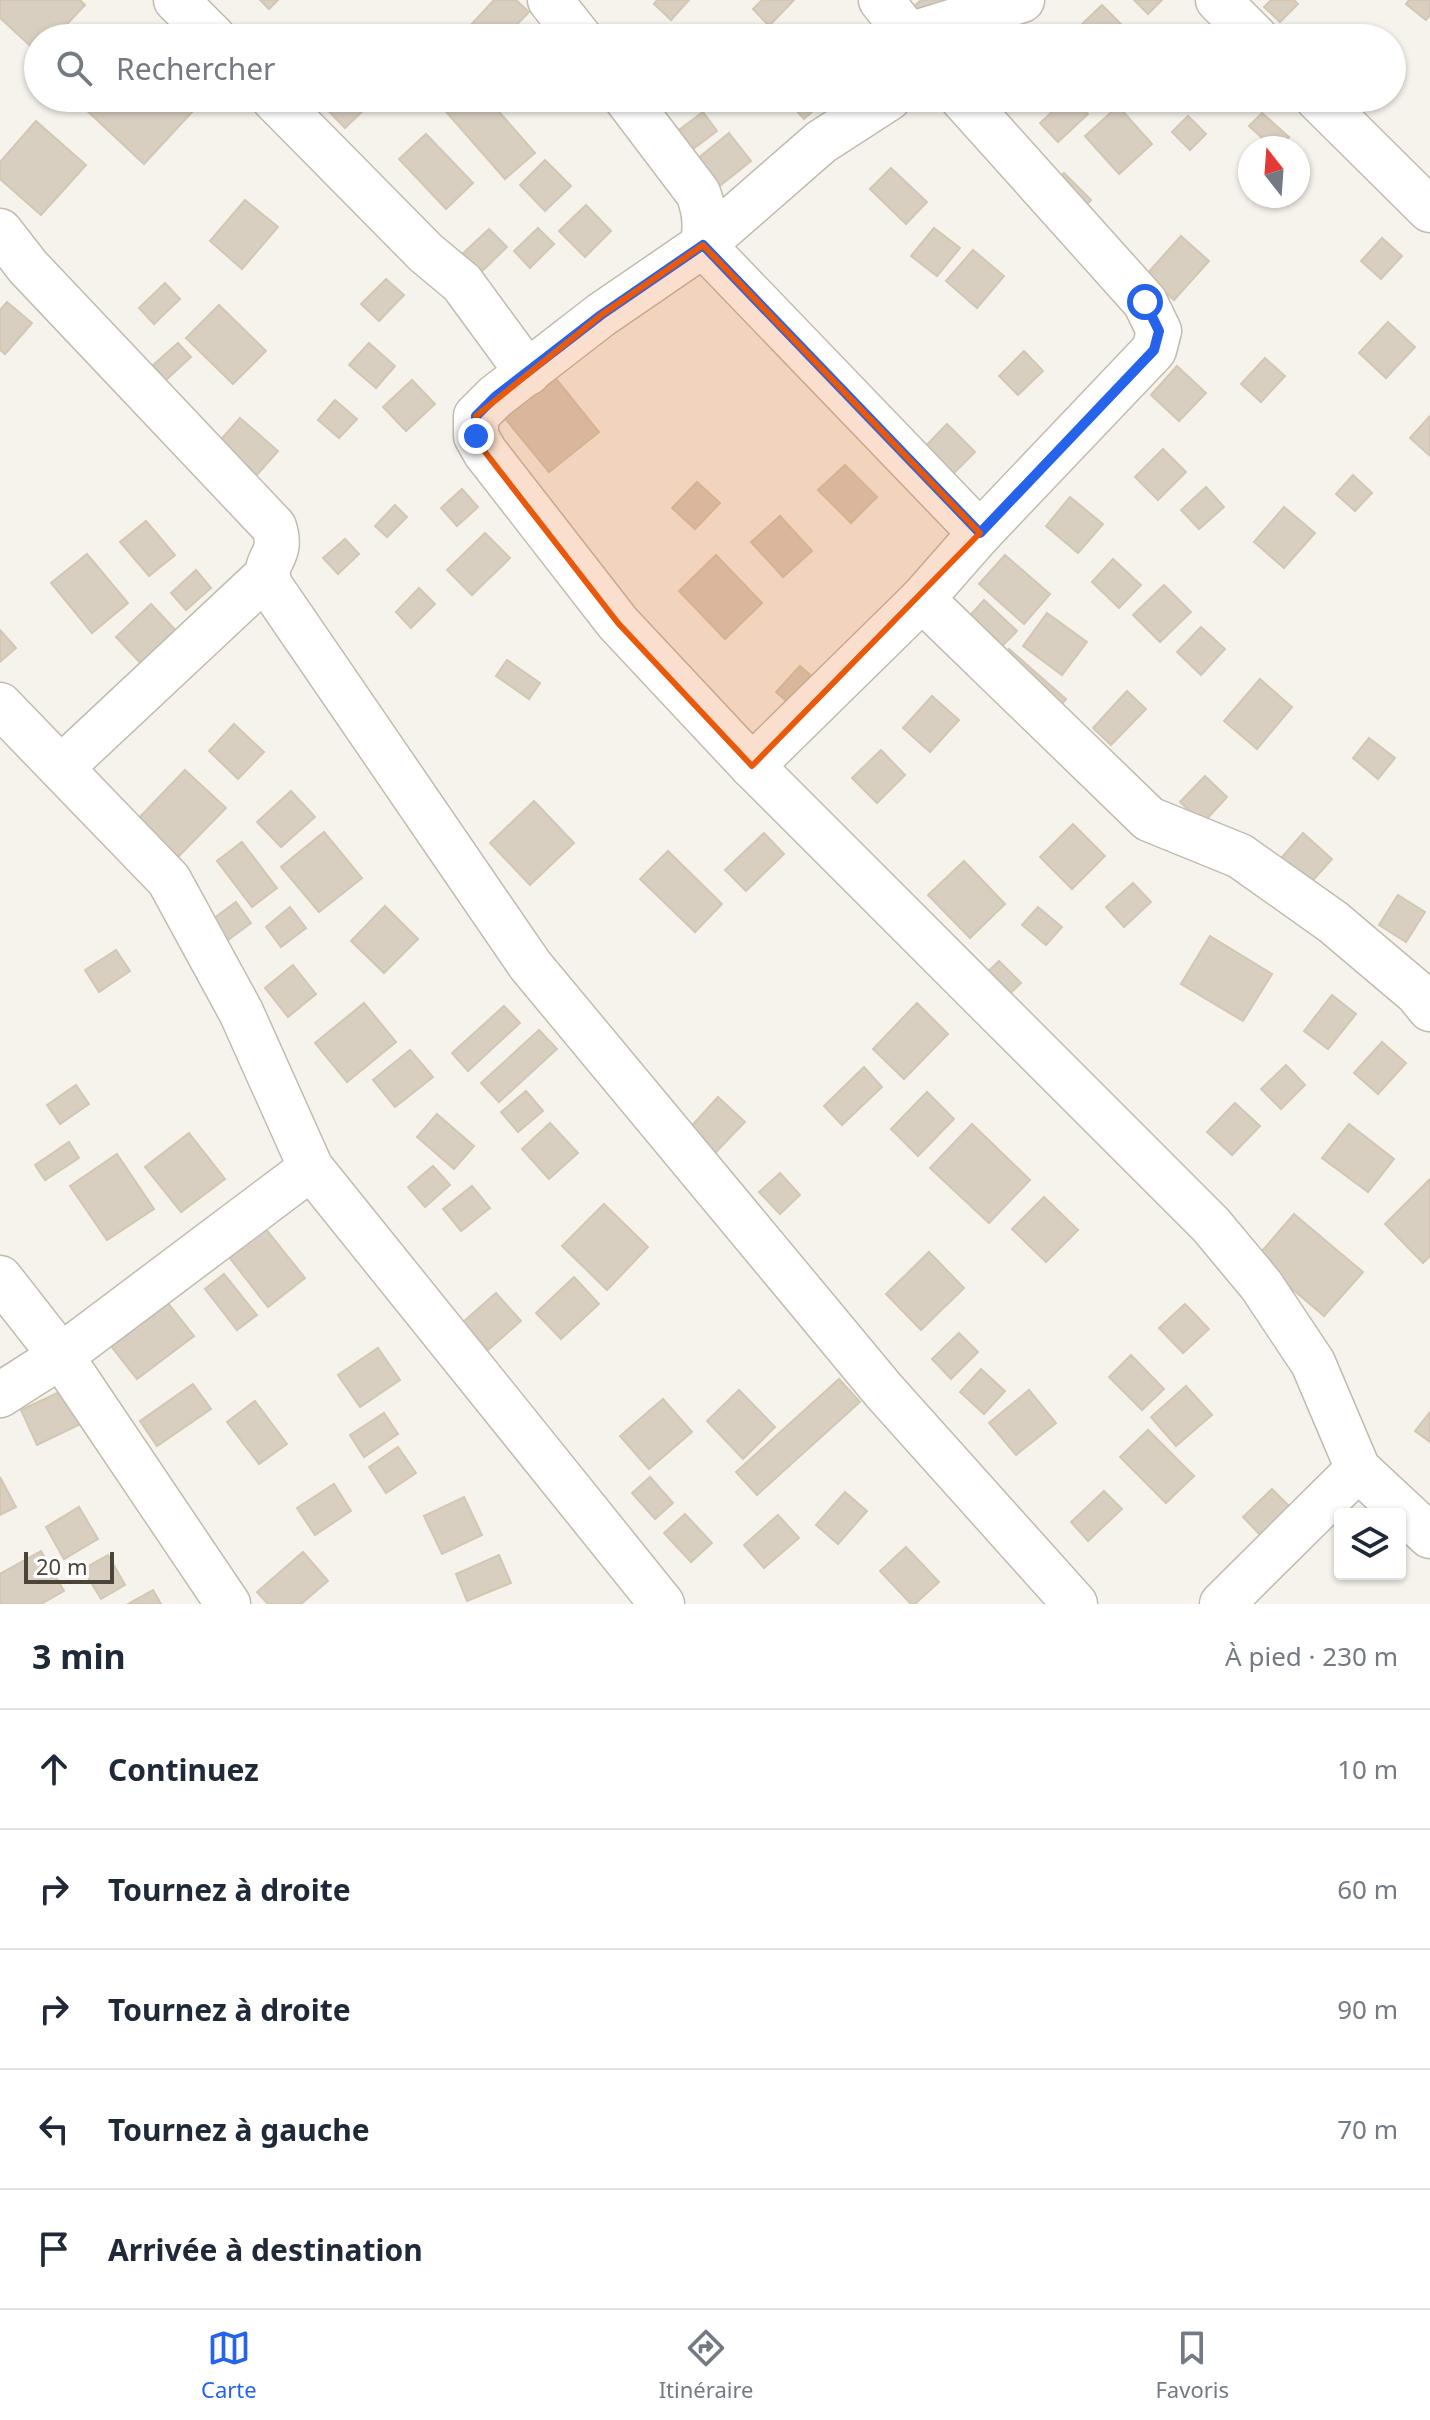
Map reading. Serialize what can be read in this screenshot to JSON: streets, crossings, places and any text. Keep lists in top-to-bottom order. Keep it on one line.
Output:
{"scale_bar":"20 m","north":"top","page":{"search":"Rechercher","scale":"20 m","heading":["3 min","À pied · 230 m"],"list":[["Continuez","10 m"],["Tournez à droite","60 m"],["Tournez à droite","90 m"],["Tournez à gauche","70 m"],"Arrivée à destination"],"nav":["Carte","Itinéraire","Favoris"]}}
